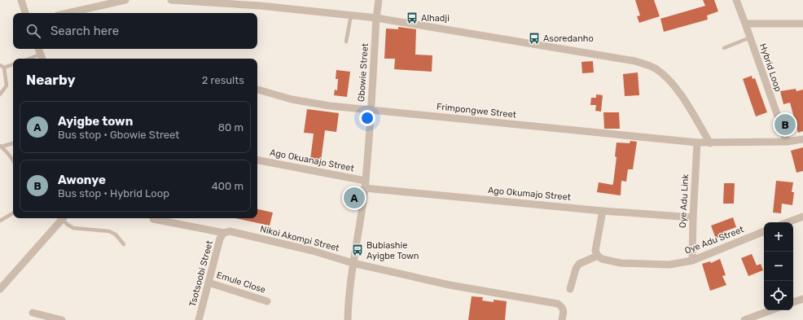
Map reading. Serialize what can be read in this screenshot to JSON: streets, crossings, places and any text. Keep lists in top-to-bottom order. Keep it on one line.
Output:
{"streets":{"street":["Hybrid Loop","Gbowie Street","Frimpongwe Street","Ago Okuanajo Street","Ago Okumajo Street","Oye Adu Link","Nikoi Akompi Street","Oye Adu Street","Tsotsoobi Street","Emule Close"]},"crossings":[["Gbowie Street","Frimpongwe Street"],["Gbowie Street","Ago Okuanajo Street"],["Gbowie Street","Ago Okumajo Street"],["Gbowie Street","Nikoi Akompi Street"],["Frimpongwe Street","Oye Adu Link"],["Ago Okuanajo Street","Ago Okumajo Street"],["Ago Okumajo Street","Oye Adu Link"],["Oye Adu Link","Oye Adu Street"],["Nikoi Akompi Street","Tsotsoobi Street"],["Tsotsoobi Street","Emule Close"]],"places":{"bus stop":["Alhadji","Asoredanho","Bubiashie Ayigbe Town"]},"page":{"search":"Search here","heading":["Nearby","2 results"],"list":[{"mark":"A","name":"Ayigbe town","note":"Bus stop · Gbowie Street","value":"80 m"},{"mark":"B","name":"Awonye","note":"Bus stop · Hybrid Loop","value":"400 m"}],"pins":["B","A"],"map_buttons":["+","−"]}}
